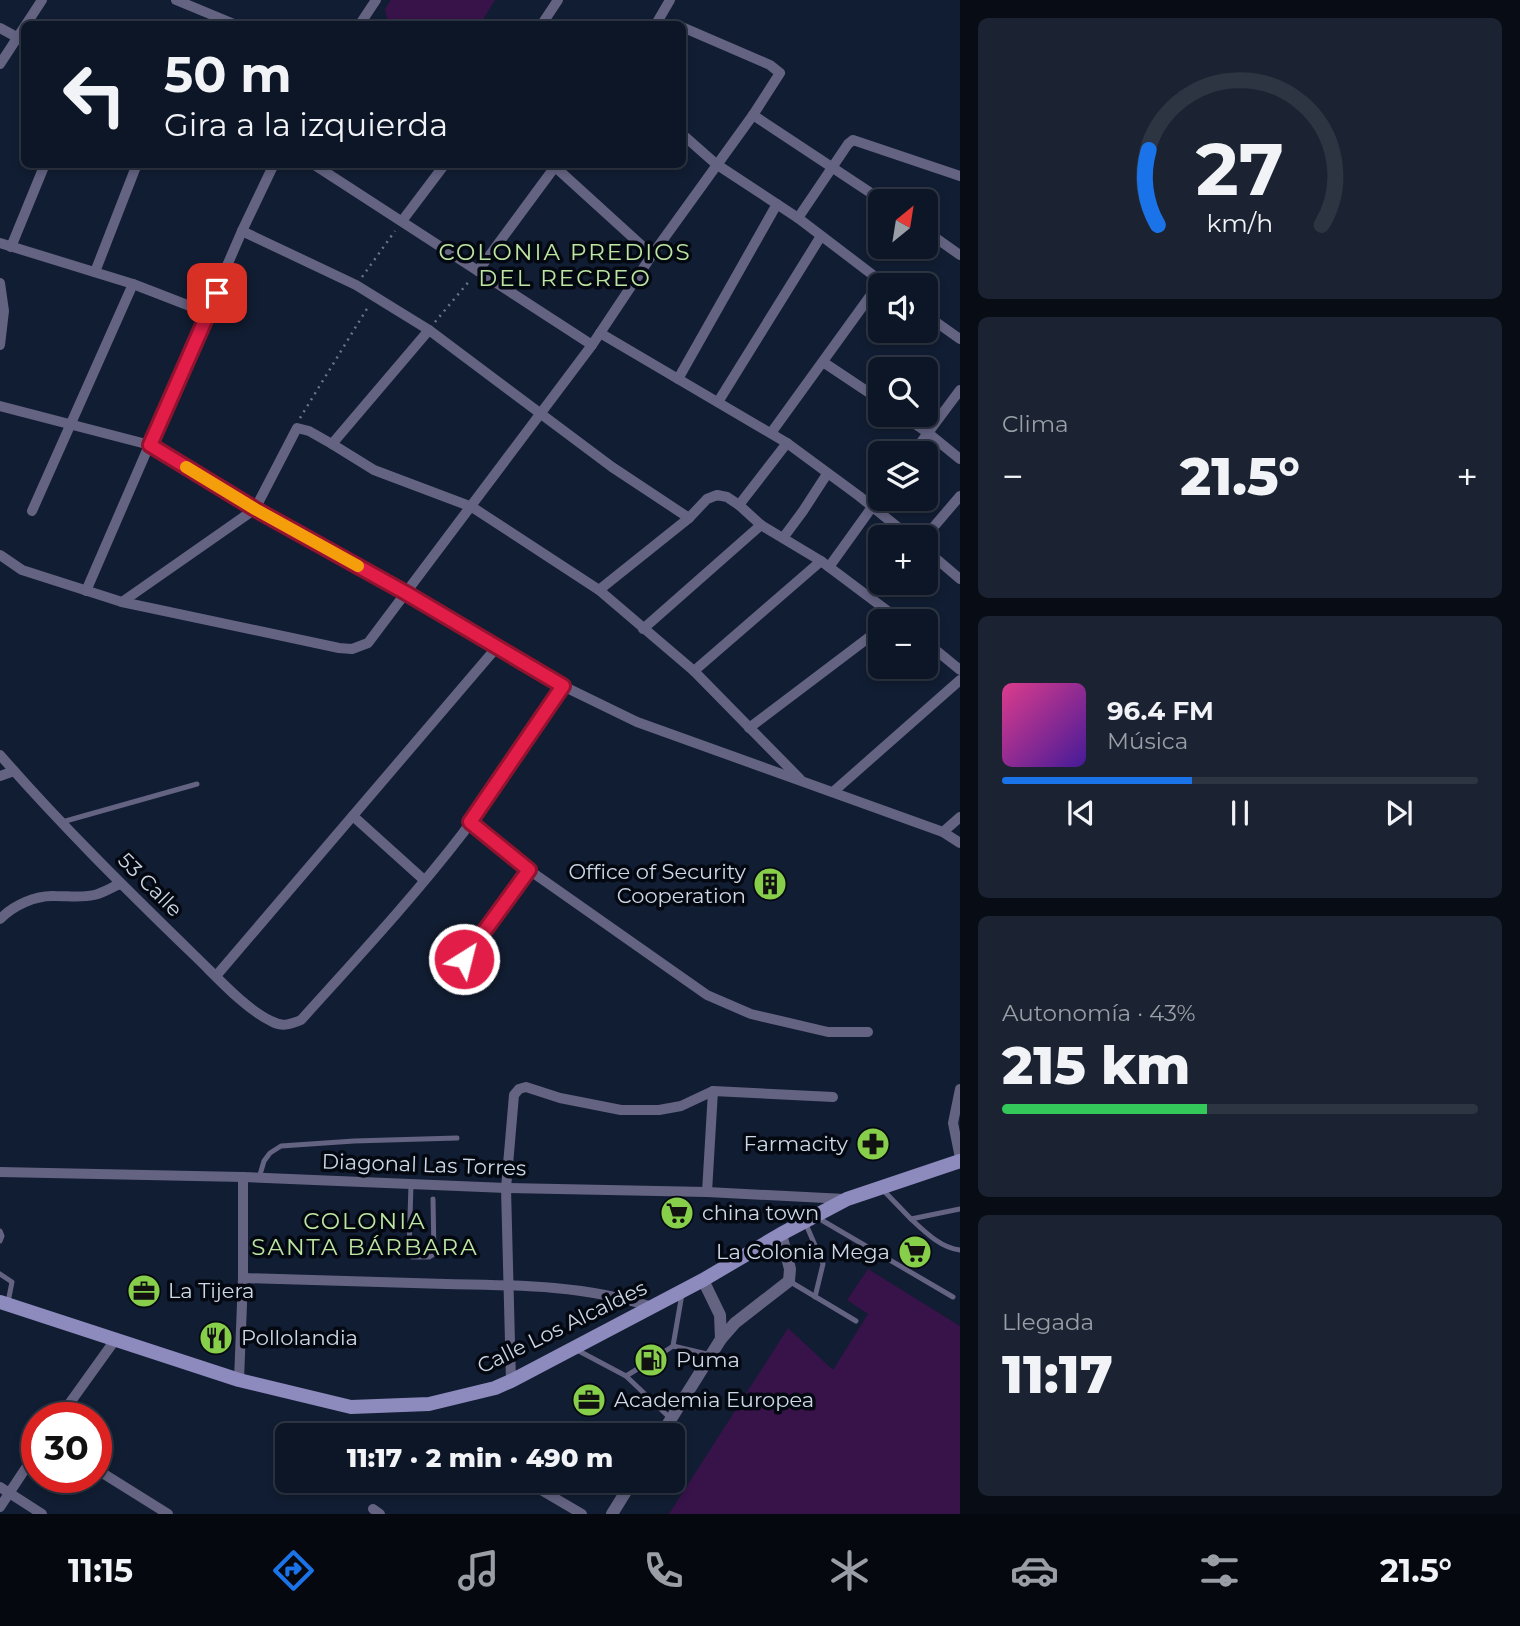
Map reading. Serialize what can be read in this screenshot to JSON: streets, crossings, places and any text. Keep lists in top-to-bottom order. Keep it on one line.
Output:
{"streets":{"main road":["Calle Los Alcaldes"],"street":["53 Calle","Diagonal Las Torres"]},"crossings":[["Diagonal Las Torres","Calle Los Alcaldes"]],"districts":["COLONIA PREDIOS DEL RECREO","COLONIA SANTA BÁRBARA"],"places":{"building":["Office of Security Cooperation"],"pharmacy":["Farmacity"],"supermarket":["china town","La Colonia Mega"],"office":["La Tijera","Academia Europea"],"restaurant":["Pollolandia"],"fuel station":["Puma"]},"north":"top right","page":{"turn":["50 m","Gira a la izquierda"],"map_buttons":["+","−"],"tile":["Clima",["Autonomía · 43%","215 km"],["Llegada","11:17"]],"heat":["−","21.5°","+"],"song":["96.4 FM","Música"],"limit":"30","trip":"11:17 · 2 min · 490 m","tabs":["11:15","21.5°"],"gauge":["27","km/h"]}}
